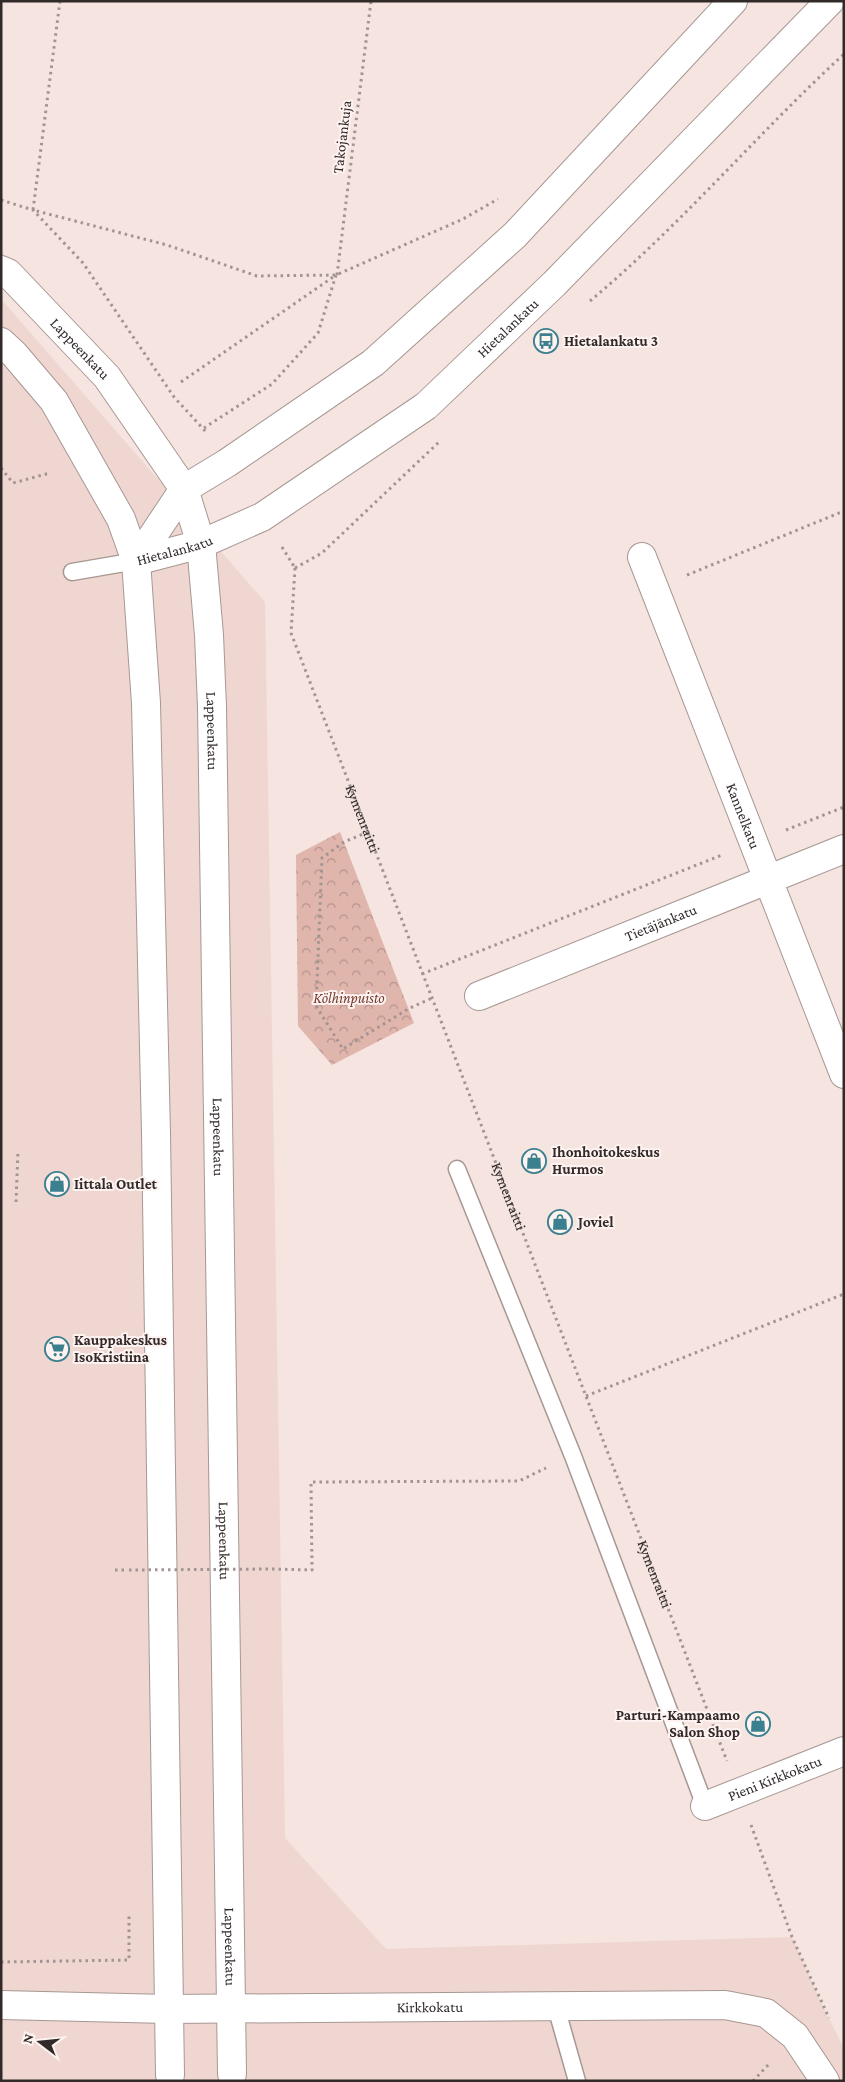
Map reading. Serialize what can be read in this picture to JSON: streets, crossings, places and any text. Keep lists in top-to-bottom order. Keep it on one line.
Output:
{"streets":{"main road":["Hietalankatu","Lappeenkatu","Kannelkatu","Tietäjänkatu","Pieni Kirkkokatu","Kirkkokatu"],"path":["Takojankuja","Kymenraitti"]},"crossings":[["Hietalankatu","Lappeenkatu"],["Hietalankatu","Kymenraitti"],["Lappeenkatu","Kirkkokatu"],["Kannelkatu","Tietäjänkatu"],["Kymenraitti","Pieni Kirkkokatu"]],"parks":["Kölhinpuisto"],"places":{"bus stop":["Hietalankatu 3"],"shop":["Ihonhoitokeskus Hurmos","Iittala Outlet","Joviel","Parturi-Kampaamo Salon Shop"],"supermarket":["Kauppakeskus IsoKristiina"]},"north":"left"}
